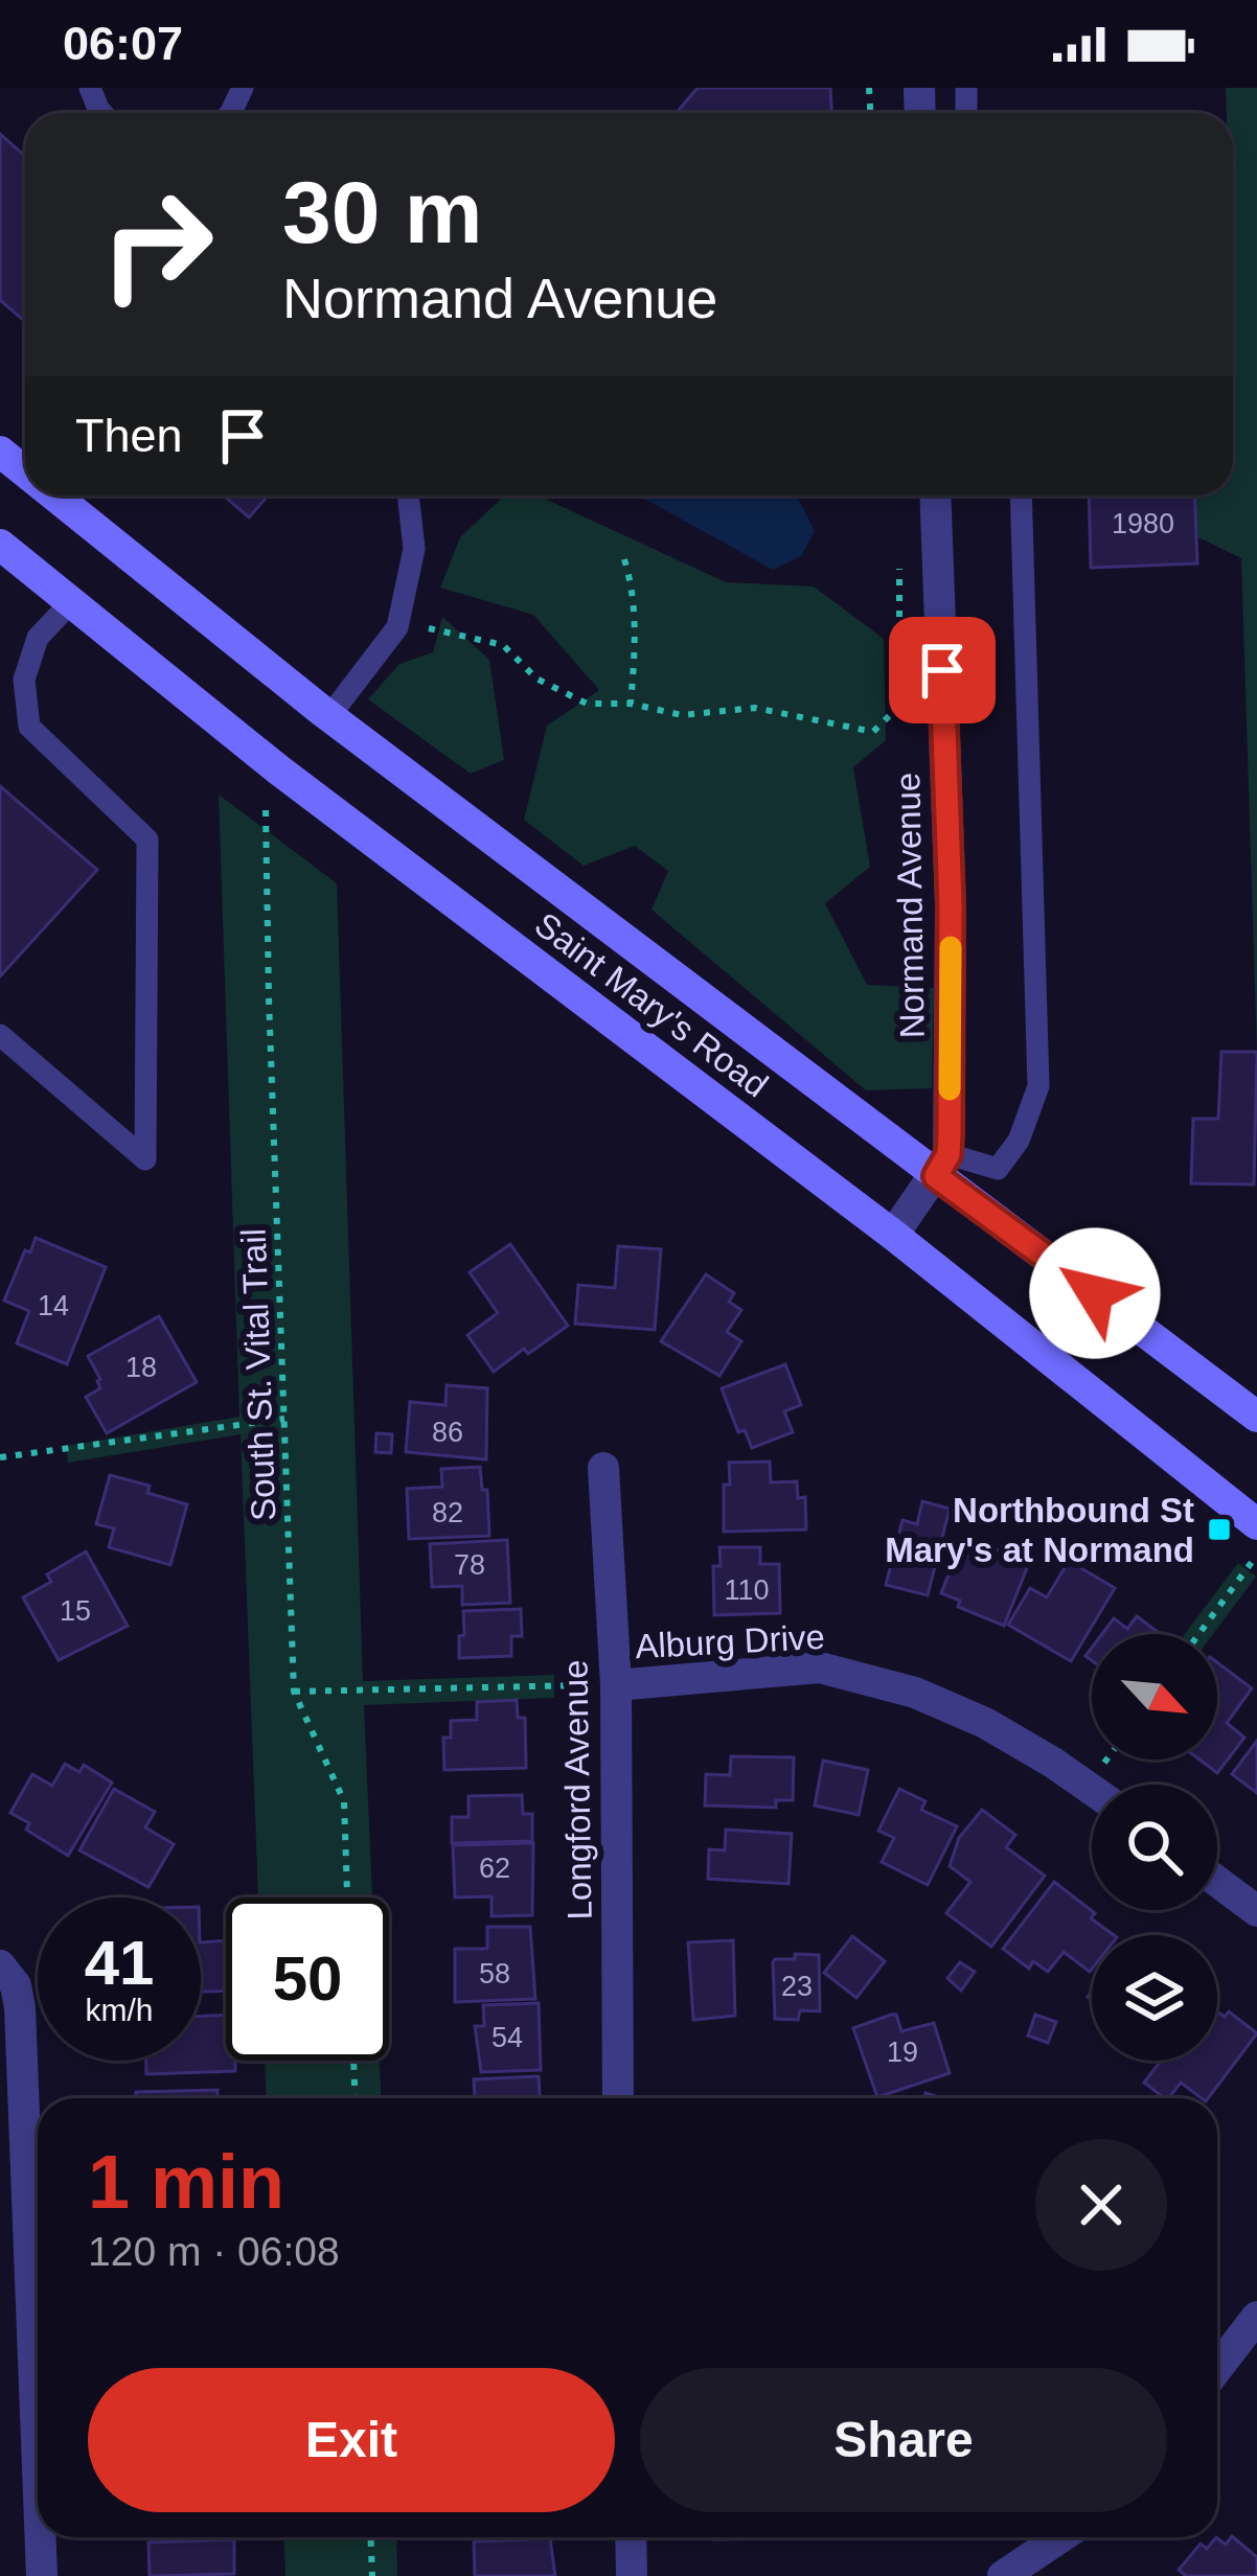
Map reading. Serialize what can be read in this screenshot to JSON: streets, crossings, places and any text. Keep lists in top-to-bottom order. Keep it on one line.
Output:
{"streets":{"main road":["Saint Mary's Road"],"street":["Normand Avenue","Alburg Drive","Longford Avenue"],"path":["South St. Vital Trail"]},"crossings":[["Normand Avenue","Saint Mary's Road"],["Alburg Drive","Longford Avenue"]],"places":{"transit":["Northbound St Mary's at Normand"]},"house_numbers":["1980","14","18","86","82","78","110","15","62","58","23","54","19"],"north":"bottom right","page":{"status":"06:07","turn":["30 m","Normand Avenue"],"then":"Then","speed":"41 km/h","limit":"50","heading":["1 min","120 m · 06:08"],"buttons":["Exit","Share"]}}
